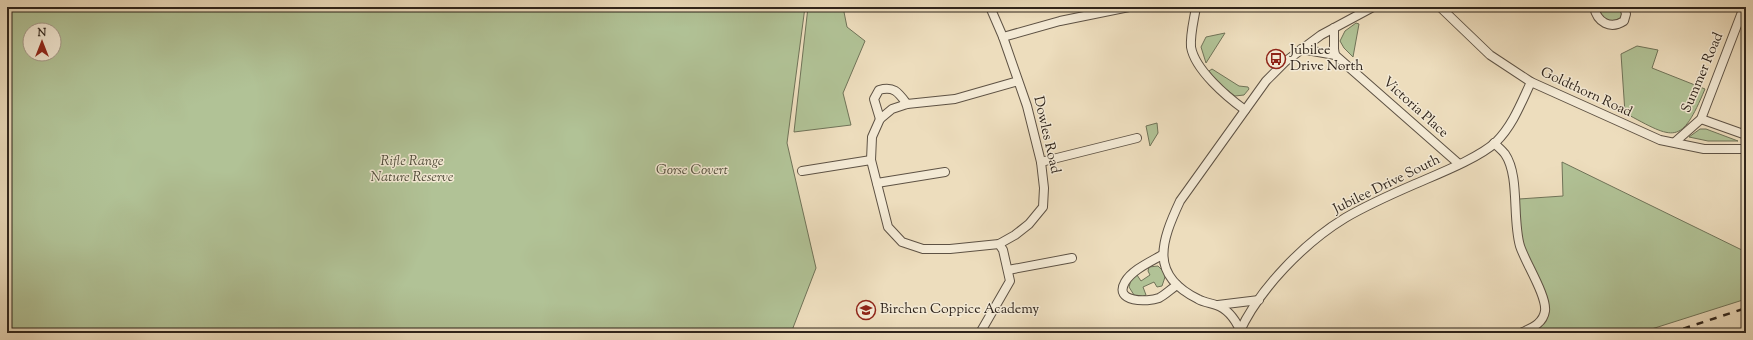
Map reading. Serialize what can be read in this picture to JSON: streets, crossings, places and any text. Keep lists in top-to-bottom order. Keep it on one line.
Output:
{"streets":{"street":["Summer Road","Goldthorn Road","Victoria Place","Dowles Road","Jubilee Drive South"]},"crossings":[["Summer Road","Goldthorn Road"],["Goldthorn Road","Jubilee Drive South"],["Victoria Place","Jubilee Drive South"]],"parks":["Rifle Range Nature Reserve","Gorse Covert"],"places":{"bus stop":["Jubilee Drive North"],"school or university":["Birchen Coppice Academy"]},"north":"top"}
